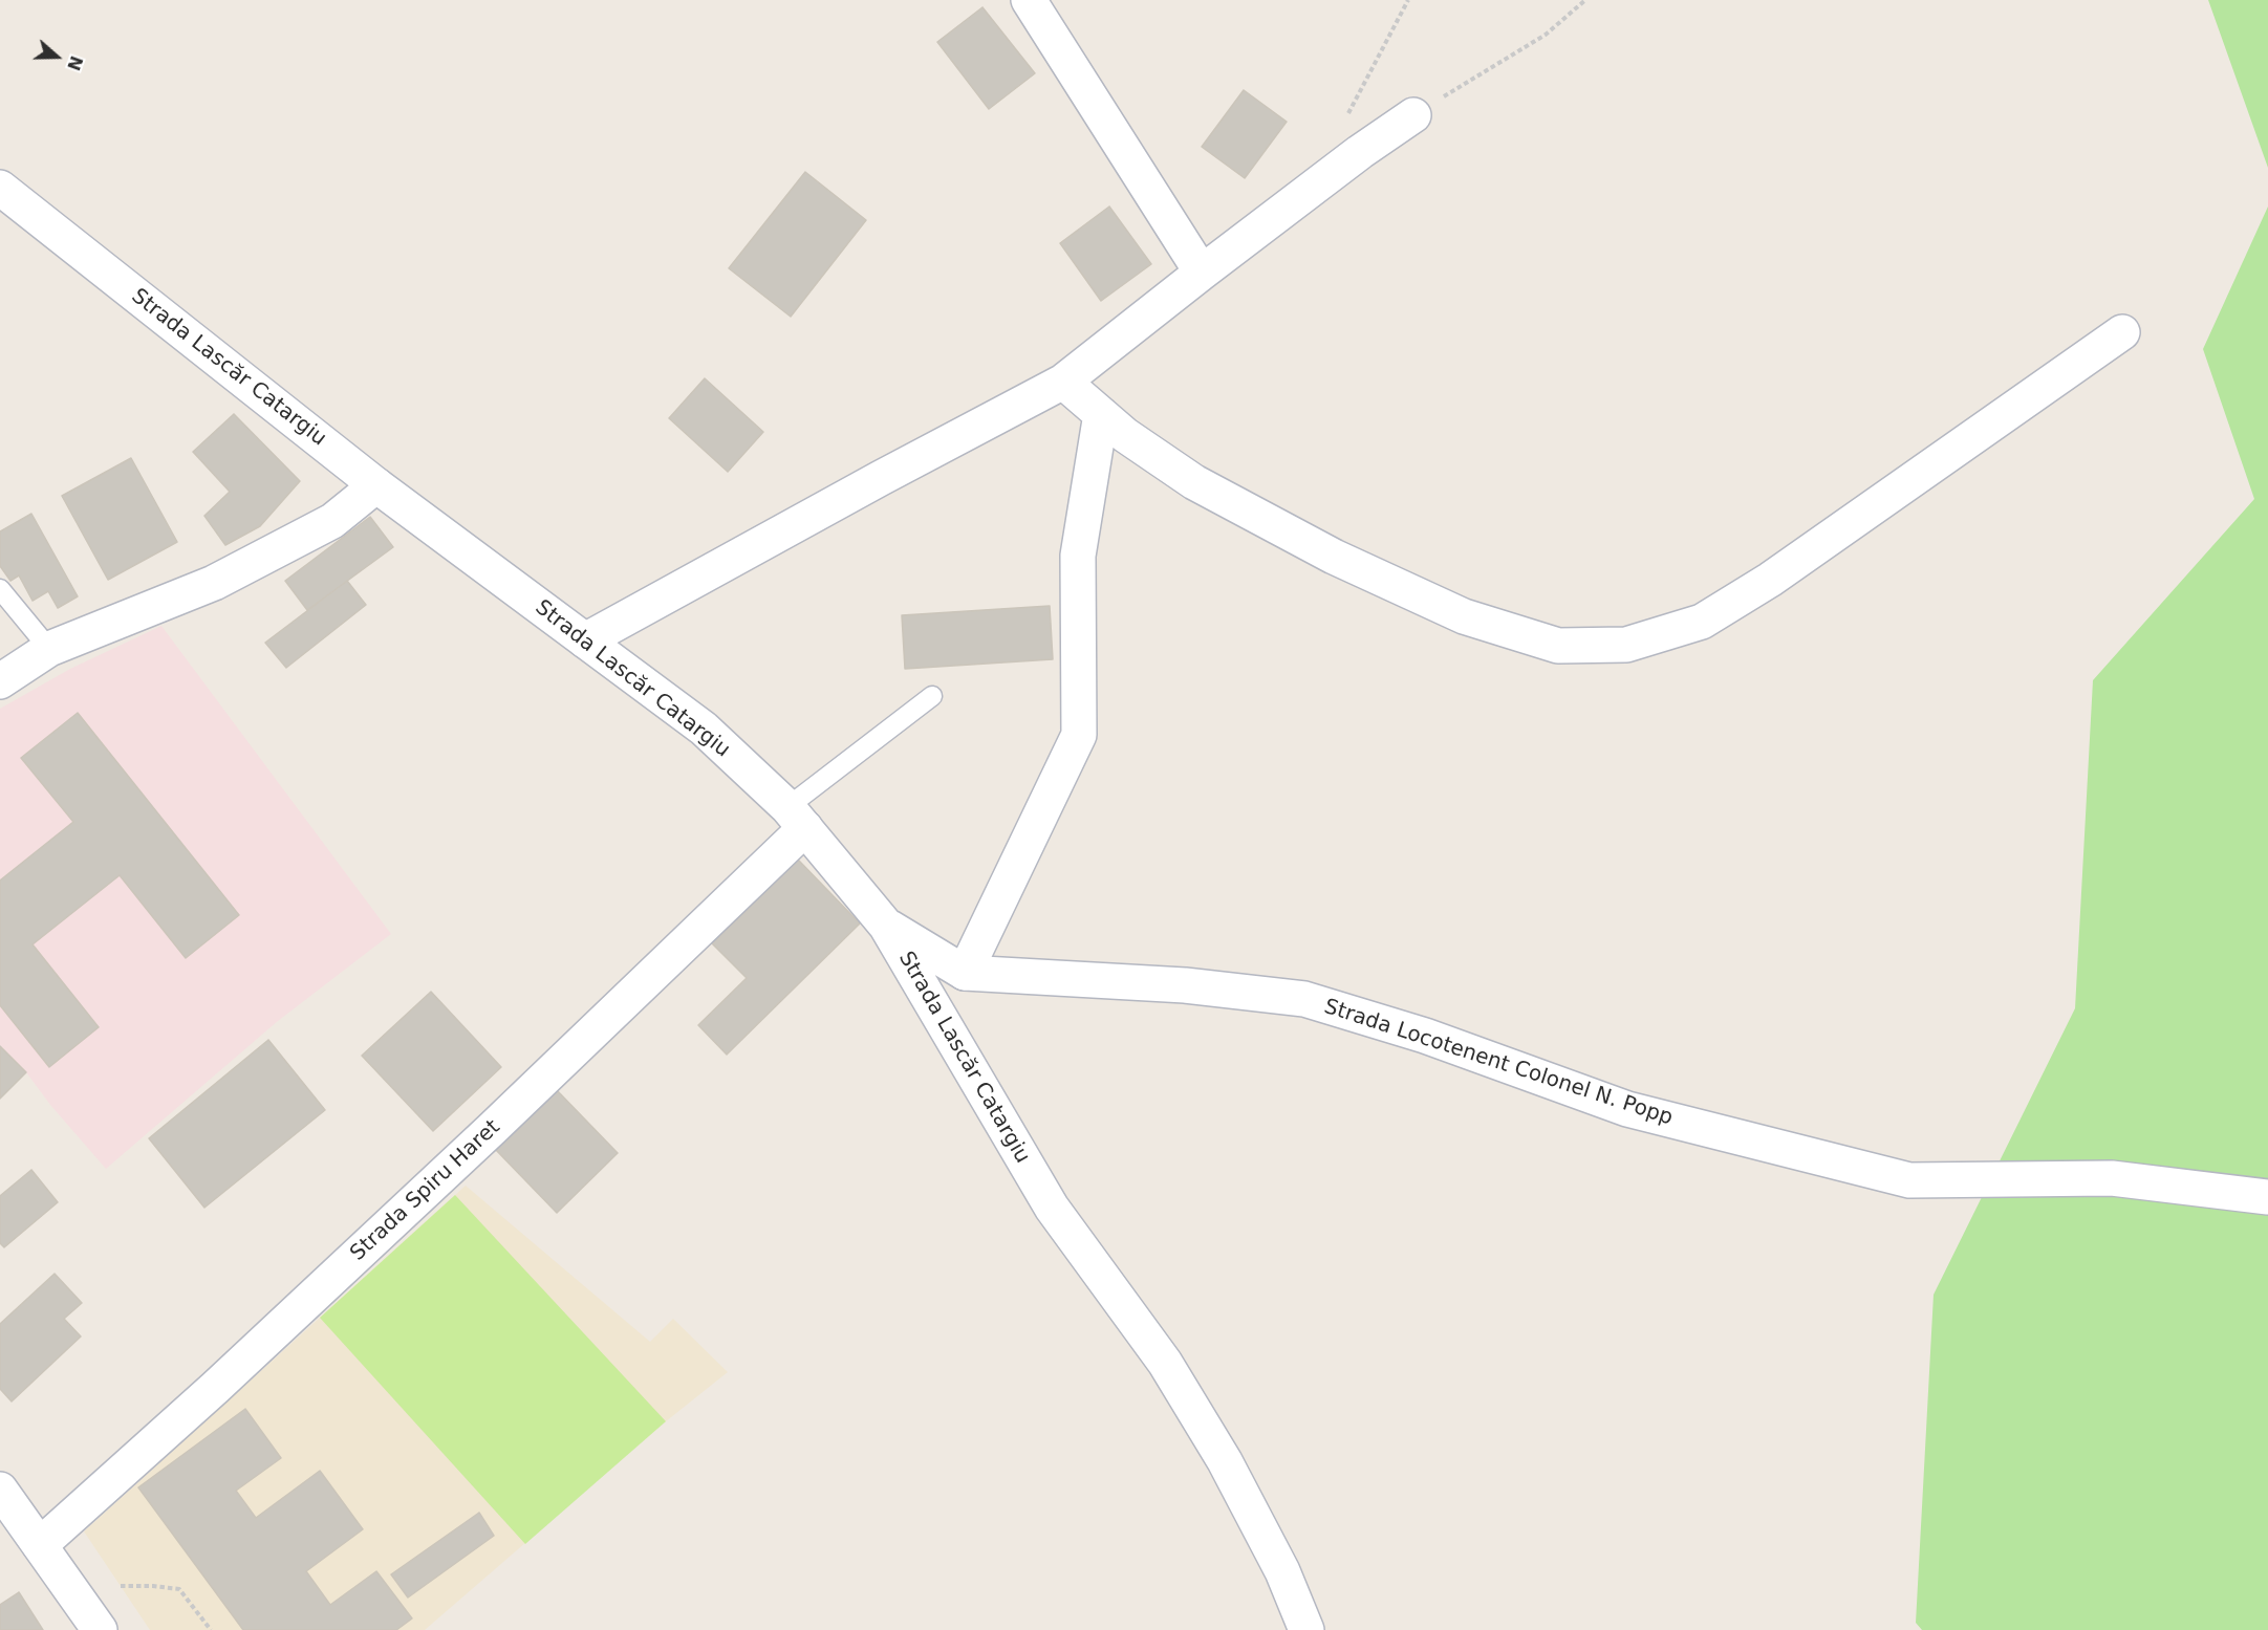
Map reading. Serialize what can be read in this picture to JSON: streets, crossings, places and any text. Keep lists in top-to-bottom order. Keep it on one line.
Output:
{"streets":{"street":["Strada Lascăr Catargiu","Strada Locotenent Colonel N. Popp","Strada Spiru Haret"]},"crossings":[["Strada Lascăr Catargiu","Strada Locotenent Colonel N. Popp"],["Strada Lascăr Catargiu","Strada Spiru Haret"]],"north":"right"}
